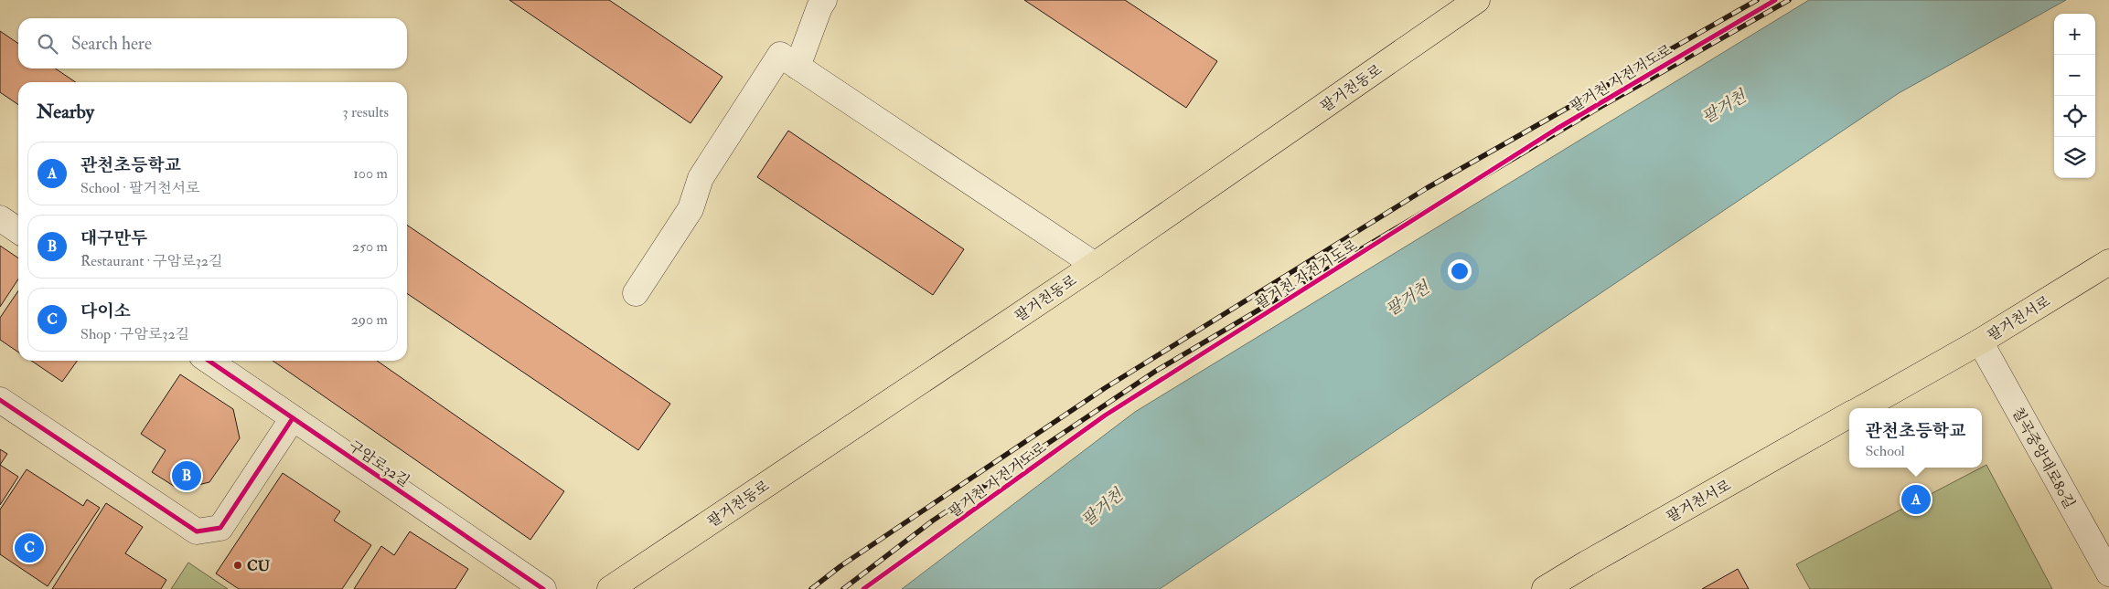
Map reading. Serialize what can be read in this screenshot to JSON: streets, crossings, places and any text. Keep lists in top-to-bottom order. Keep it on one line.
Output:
{"streets":{"main road":["팔거천동로","팔거천서로"],"street":["칠곡중앙대로80길","구암로32길"],"cycle path":["팔거천 자전거도로"]},"crossings":[["팔거천서로","칠곡중앙대로80길"]],"water":["팔거천"],"places":["CU"],"page":{"map_buttons":["+","−"],"search":"Search here","heading":["Nearby","3 results"],"list":[{"mark":"A","name":"관천초등학교","note":"School · 팔거천서로","value":"100 m"},{"mark":"B","name":"대구만두","note":"Restaurant · 구암로32길","value":"250 m"},{"mark":"C","name":"다이소","note":"Shop · 구암로32길","value":"290 m"}],"popup":["관천초등학교","School"],"pins":["B","A","C"]}}
